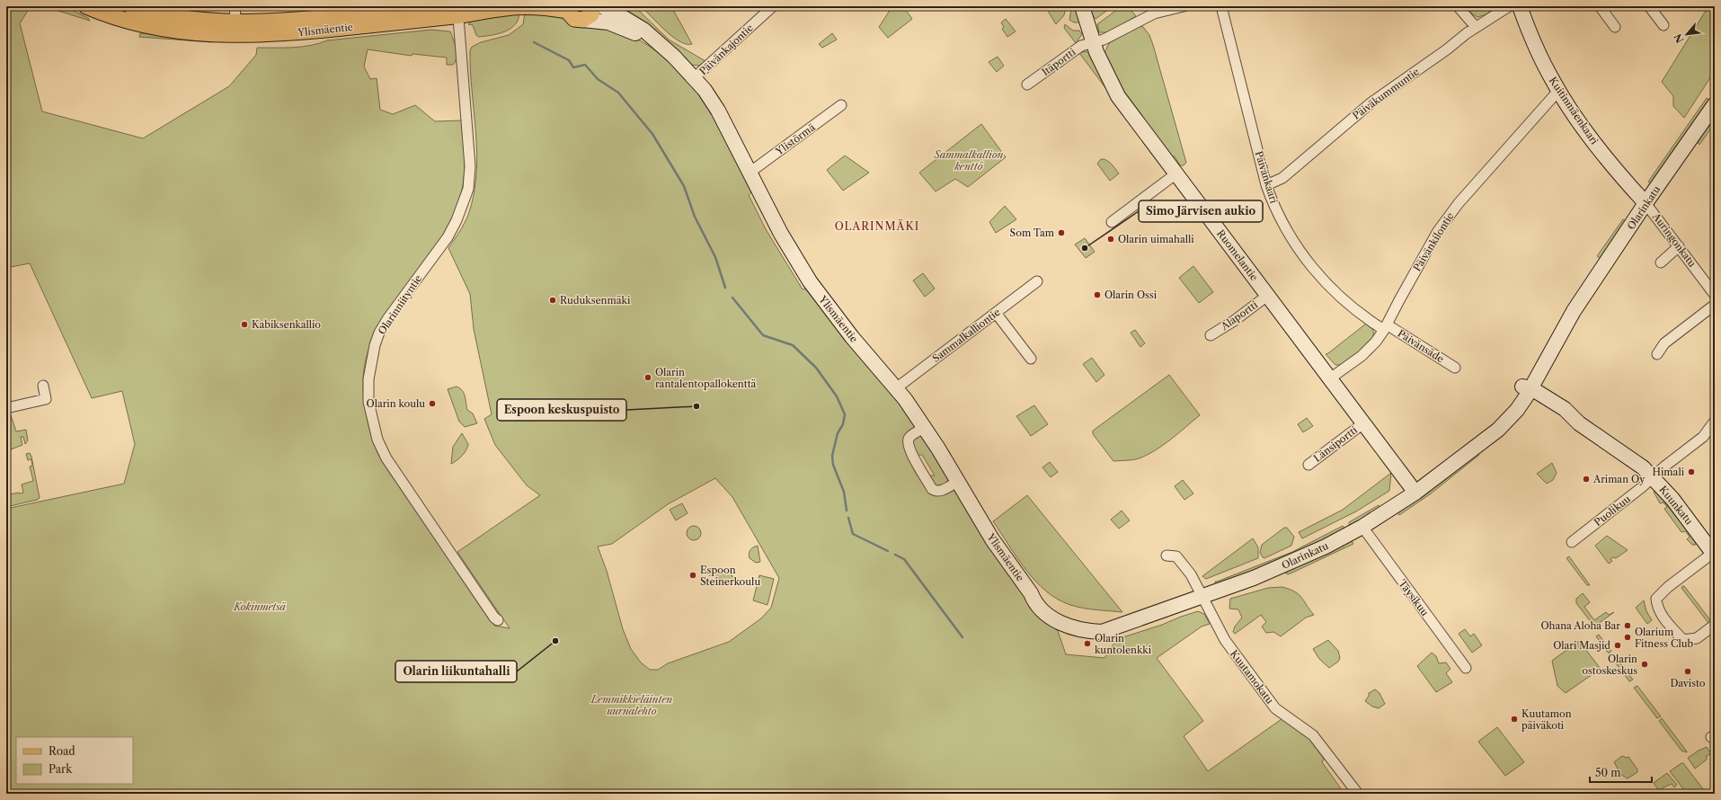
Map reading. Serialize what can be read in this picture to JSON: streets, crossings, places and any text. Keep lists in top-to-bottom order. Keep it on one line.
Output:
{"streets":{"main road":["Ylismäentie","Kuitinmäenkaari","Olarinkatu","Ruomelantie","Kuunkatu"],"street":["Päivänkajontie","Itäportti","Päiväkummuntie","Ylistörmä","Päivänkaari","Auringonkatu","Päivänkilontie","Olarinniityntie","Alaportti","Sammalkalliontie","Päivänsäde","Länsiportti","Puolikuu","Täysikuu","Kuutamokatu"]},"crossings":[["Ylismäentie","Päivänkajontie"],["Ylismäentie","Ylistörmä"],["Ylismäentie","Olarinkatu"],["Ylismäentie","Olarinniityntie"],["Ylismäentie","Sammalkalliontie"],["Itäportti","Ruomelantie"],["Päiväkummuntie","Päivänkaari"],["Kuitinmäenkaari","Olarinkatu"],["Kuitinmäenkaari","Auringonkatu"],["Kuitinmäenkaari","Päivänkilontie"],["Päivänkaari","Päivänkilontie"],["Päivänkaari","Päivänsäde"],["Olarinkatu","Auringonkatu"],["Olarinkatu","Ruomelantie"],["Olarinkatu","Kuunkatu"],["Olarinkatu","Täysikuu"],["Olarinkatu","Kuutamokatu"],["Päivänkilontie","Ruomelantie"],["Päivänkilontie","Päivänsäde"],["Ruomelantie","Alaportti"],["Ruomelantie","Länsiportti"],["Kuunkatu","Puolikuu"]],"districts":["OLARINMÄKI"],"parks":["Sammalkallion kenttö","Kokinmetsä","Lemmikkieläinten uurnalehto"],"places":["Som Tam","Olarin uimahalli","Simo Järvisen aukio","Olarin Ossi","Ruduksenmäki","Kabiksenkallio","Olarin rantalentopallokenttä","Olarin koulu","Espoon keskuspuisto","Himali","Ariman Oy","Espoon Steinerkoulu","Ohana Aloha Bar","Olarium Fitness Club","Olarin liikuntahalli","Olarin kuntolenkki","Olari Masjid","Olarin ostoskeskus","Davisto","Kuutamon päiväkoti"],"legend":["Road","Park"],"scale_bar":"50 m","north":"bottom left"}
